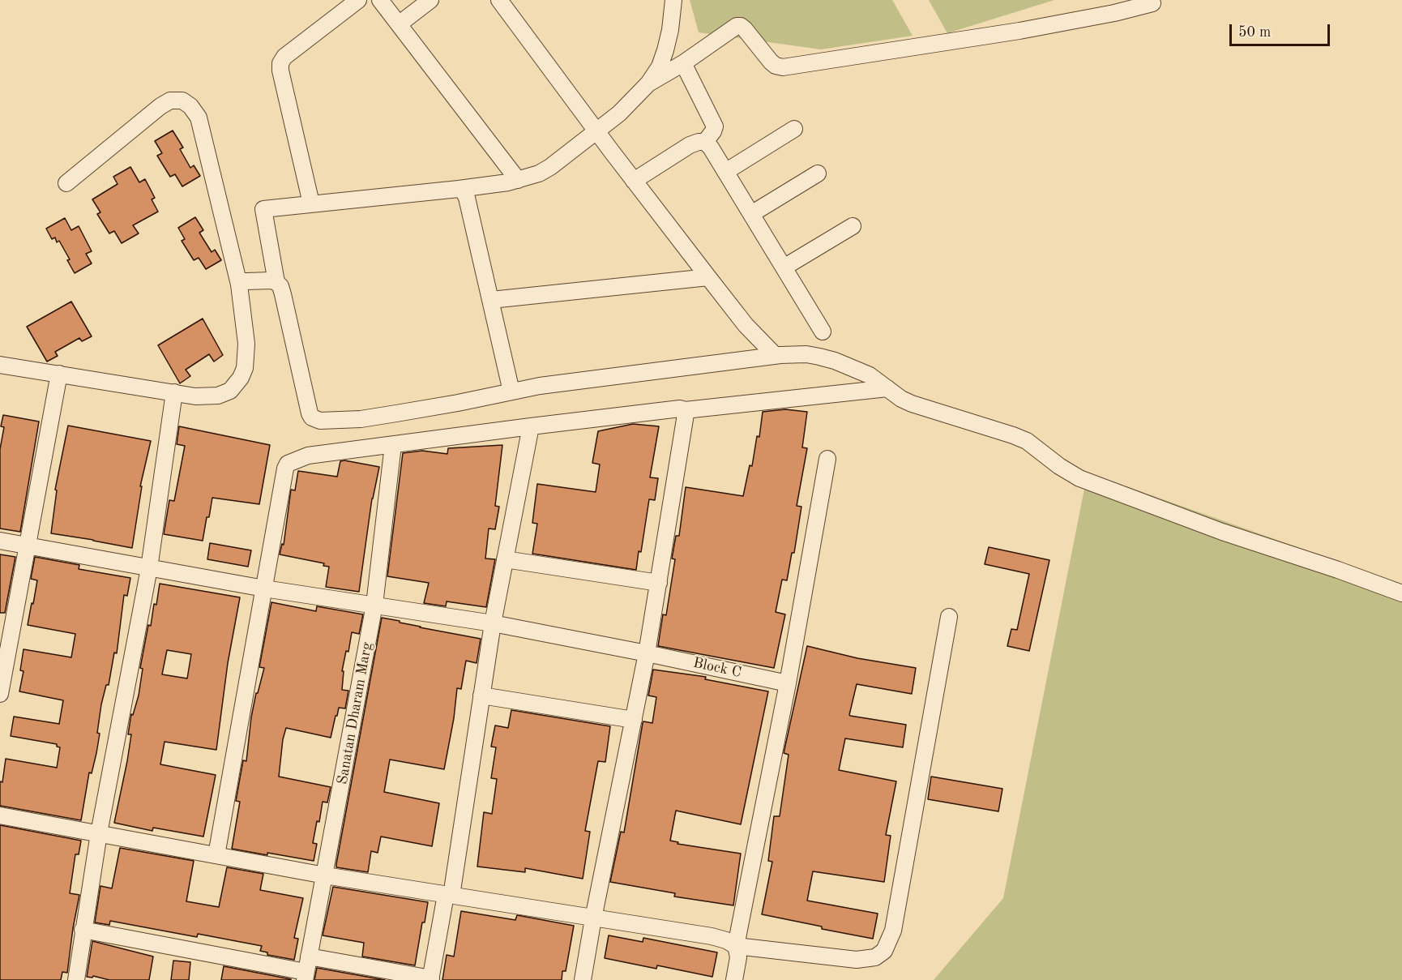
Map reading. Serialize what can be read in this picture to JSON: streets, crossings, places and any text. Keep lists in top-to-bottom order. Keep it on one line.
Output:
{"streets":{"street":["Block C","Sanatan Dharam Marg"]},"crossings":[["Block C","Sanatan Dharam Marg"]],"scale_bar":"50 m"}
